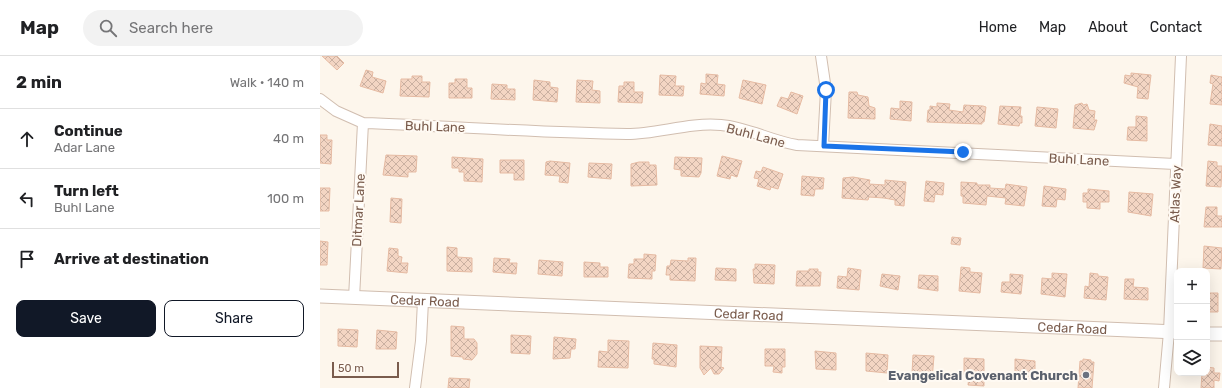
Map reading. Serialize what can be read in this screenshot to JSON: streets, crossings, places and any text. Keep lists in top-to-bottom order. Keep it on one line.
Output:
{"streets":{"street":["Buhl Lane","Atlas Way","Ditmar Lane","Cedar Road"]},"crossings":[["Buhl Lane","Atlas Way"],["Buhl Lane","Ditmar Lane"],["Atlas Way","Cedar Road"],["Ditmar Lane","Cedar Road"]],"places":["Evangelical Covenant Church"],"scale_bar":"50 m","page":{"header":"Map","search":"Search here","nav":["Home","Map","About","Contact"],"heading":["2 min","Walk · 140 m"],"list":[["Continue","Adar Lane","40 m"],["Turn left","Buhl Lane","100 m"],"Arrive at destination"],"map_buttons":["+","−"],"buttons":["Save","Share"],"scale":"50 m"}}
